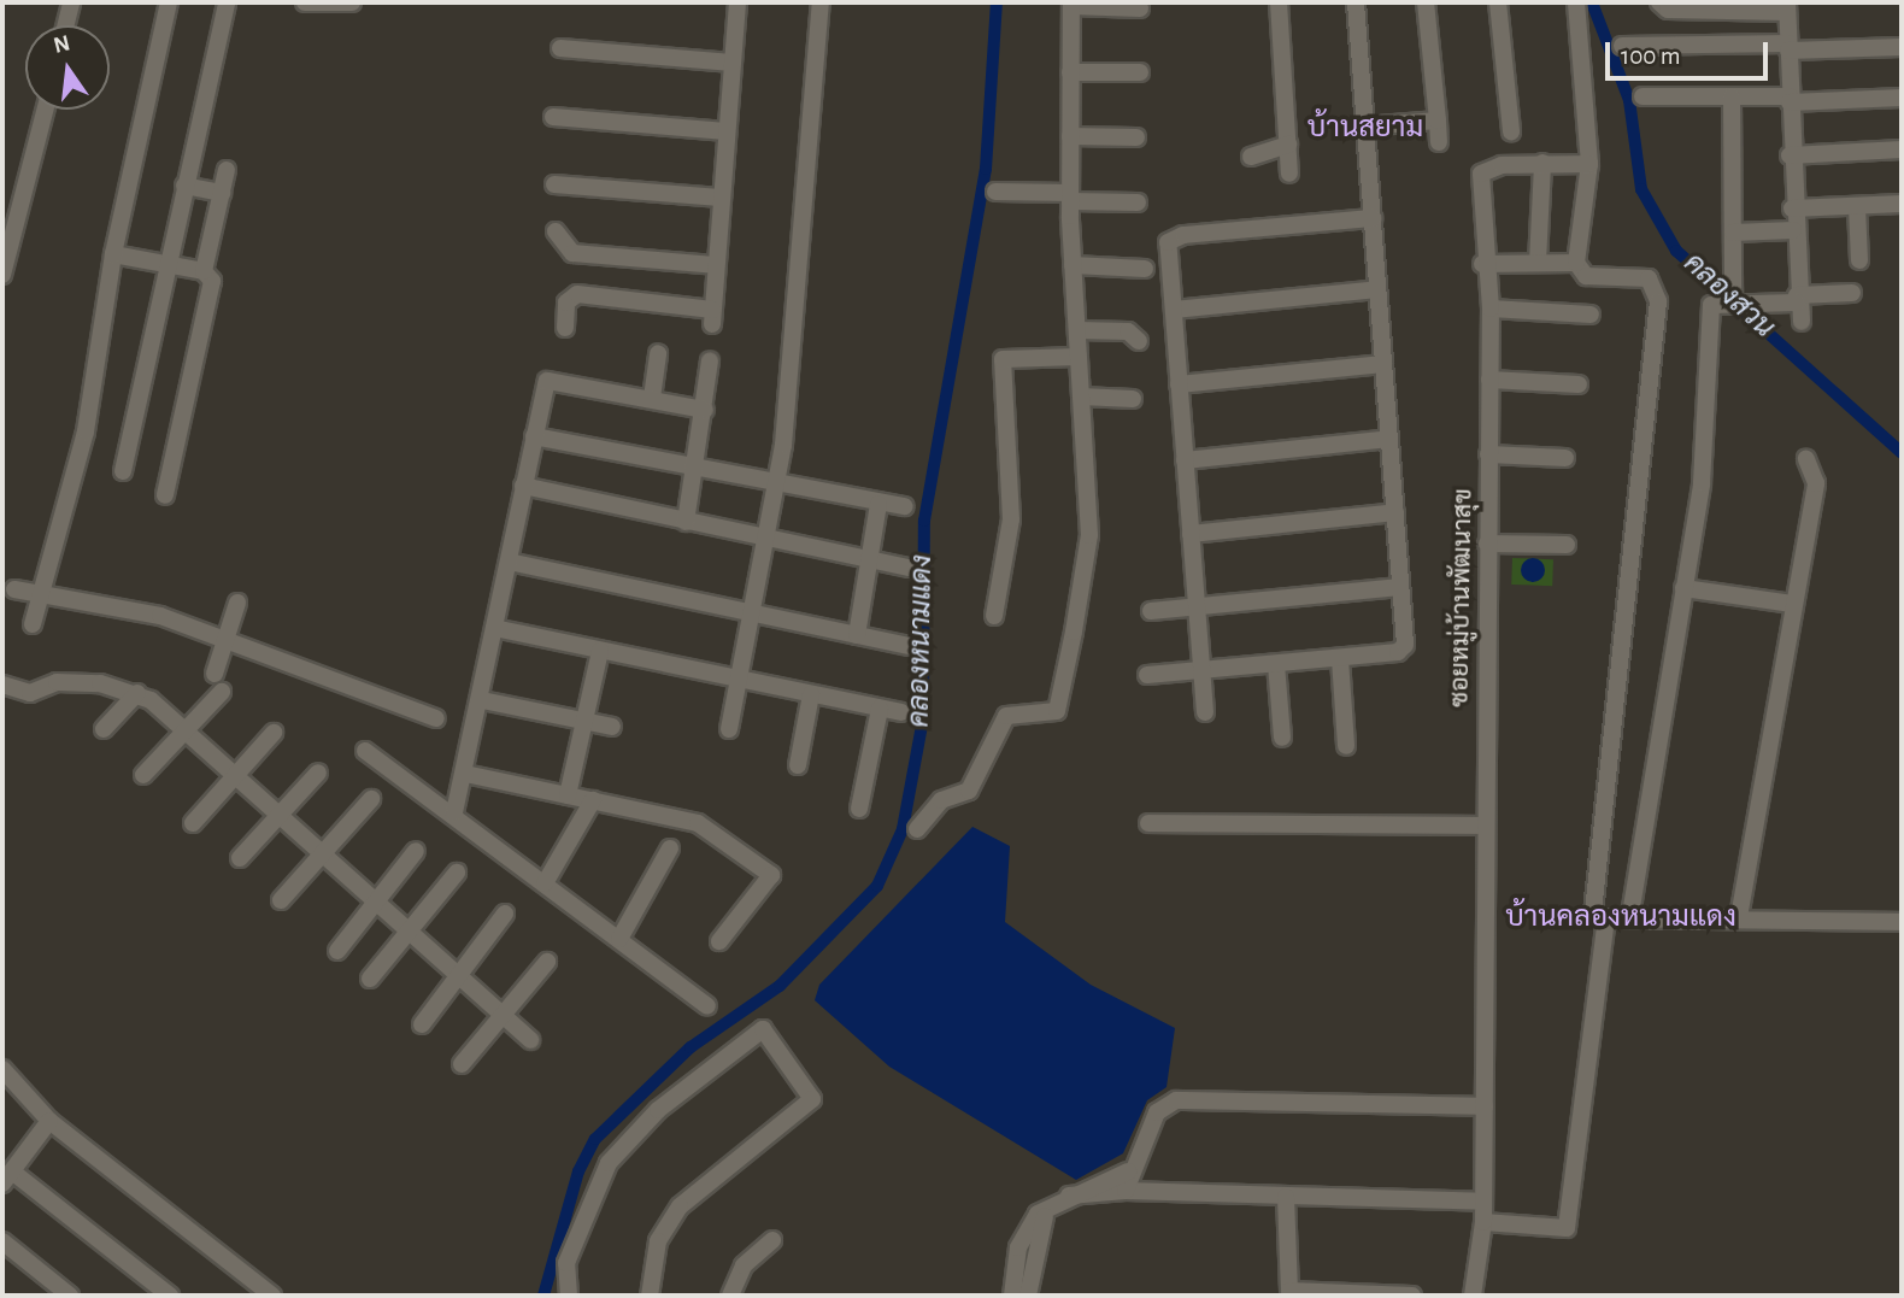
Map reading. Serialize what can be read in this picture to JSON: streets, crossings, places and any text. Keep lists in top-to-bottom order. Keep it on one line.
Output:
{"streets":{"street":["ซอยหมู่บ้านพัฒนาสุข"]},"districts":["บ้านสยาม","บ้านคลองหนามแดง"],"water":["คลองสวน","คลองหนามแดง"],"scale_bar":"100 m","north":"top"}
